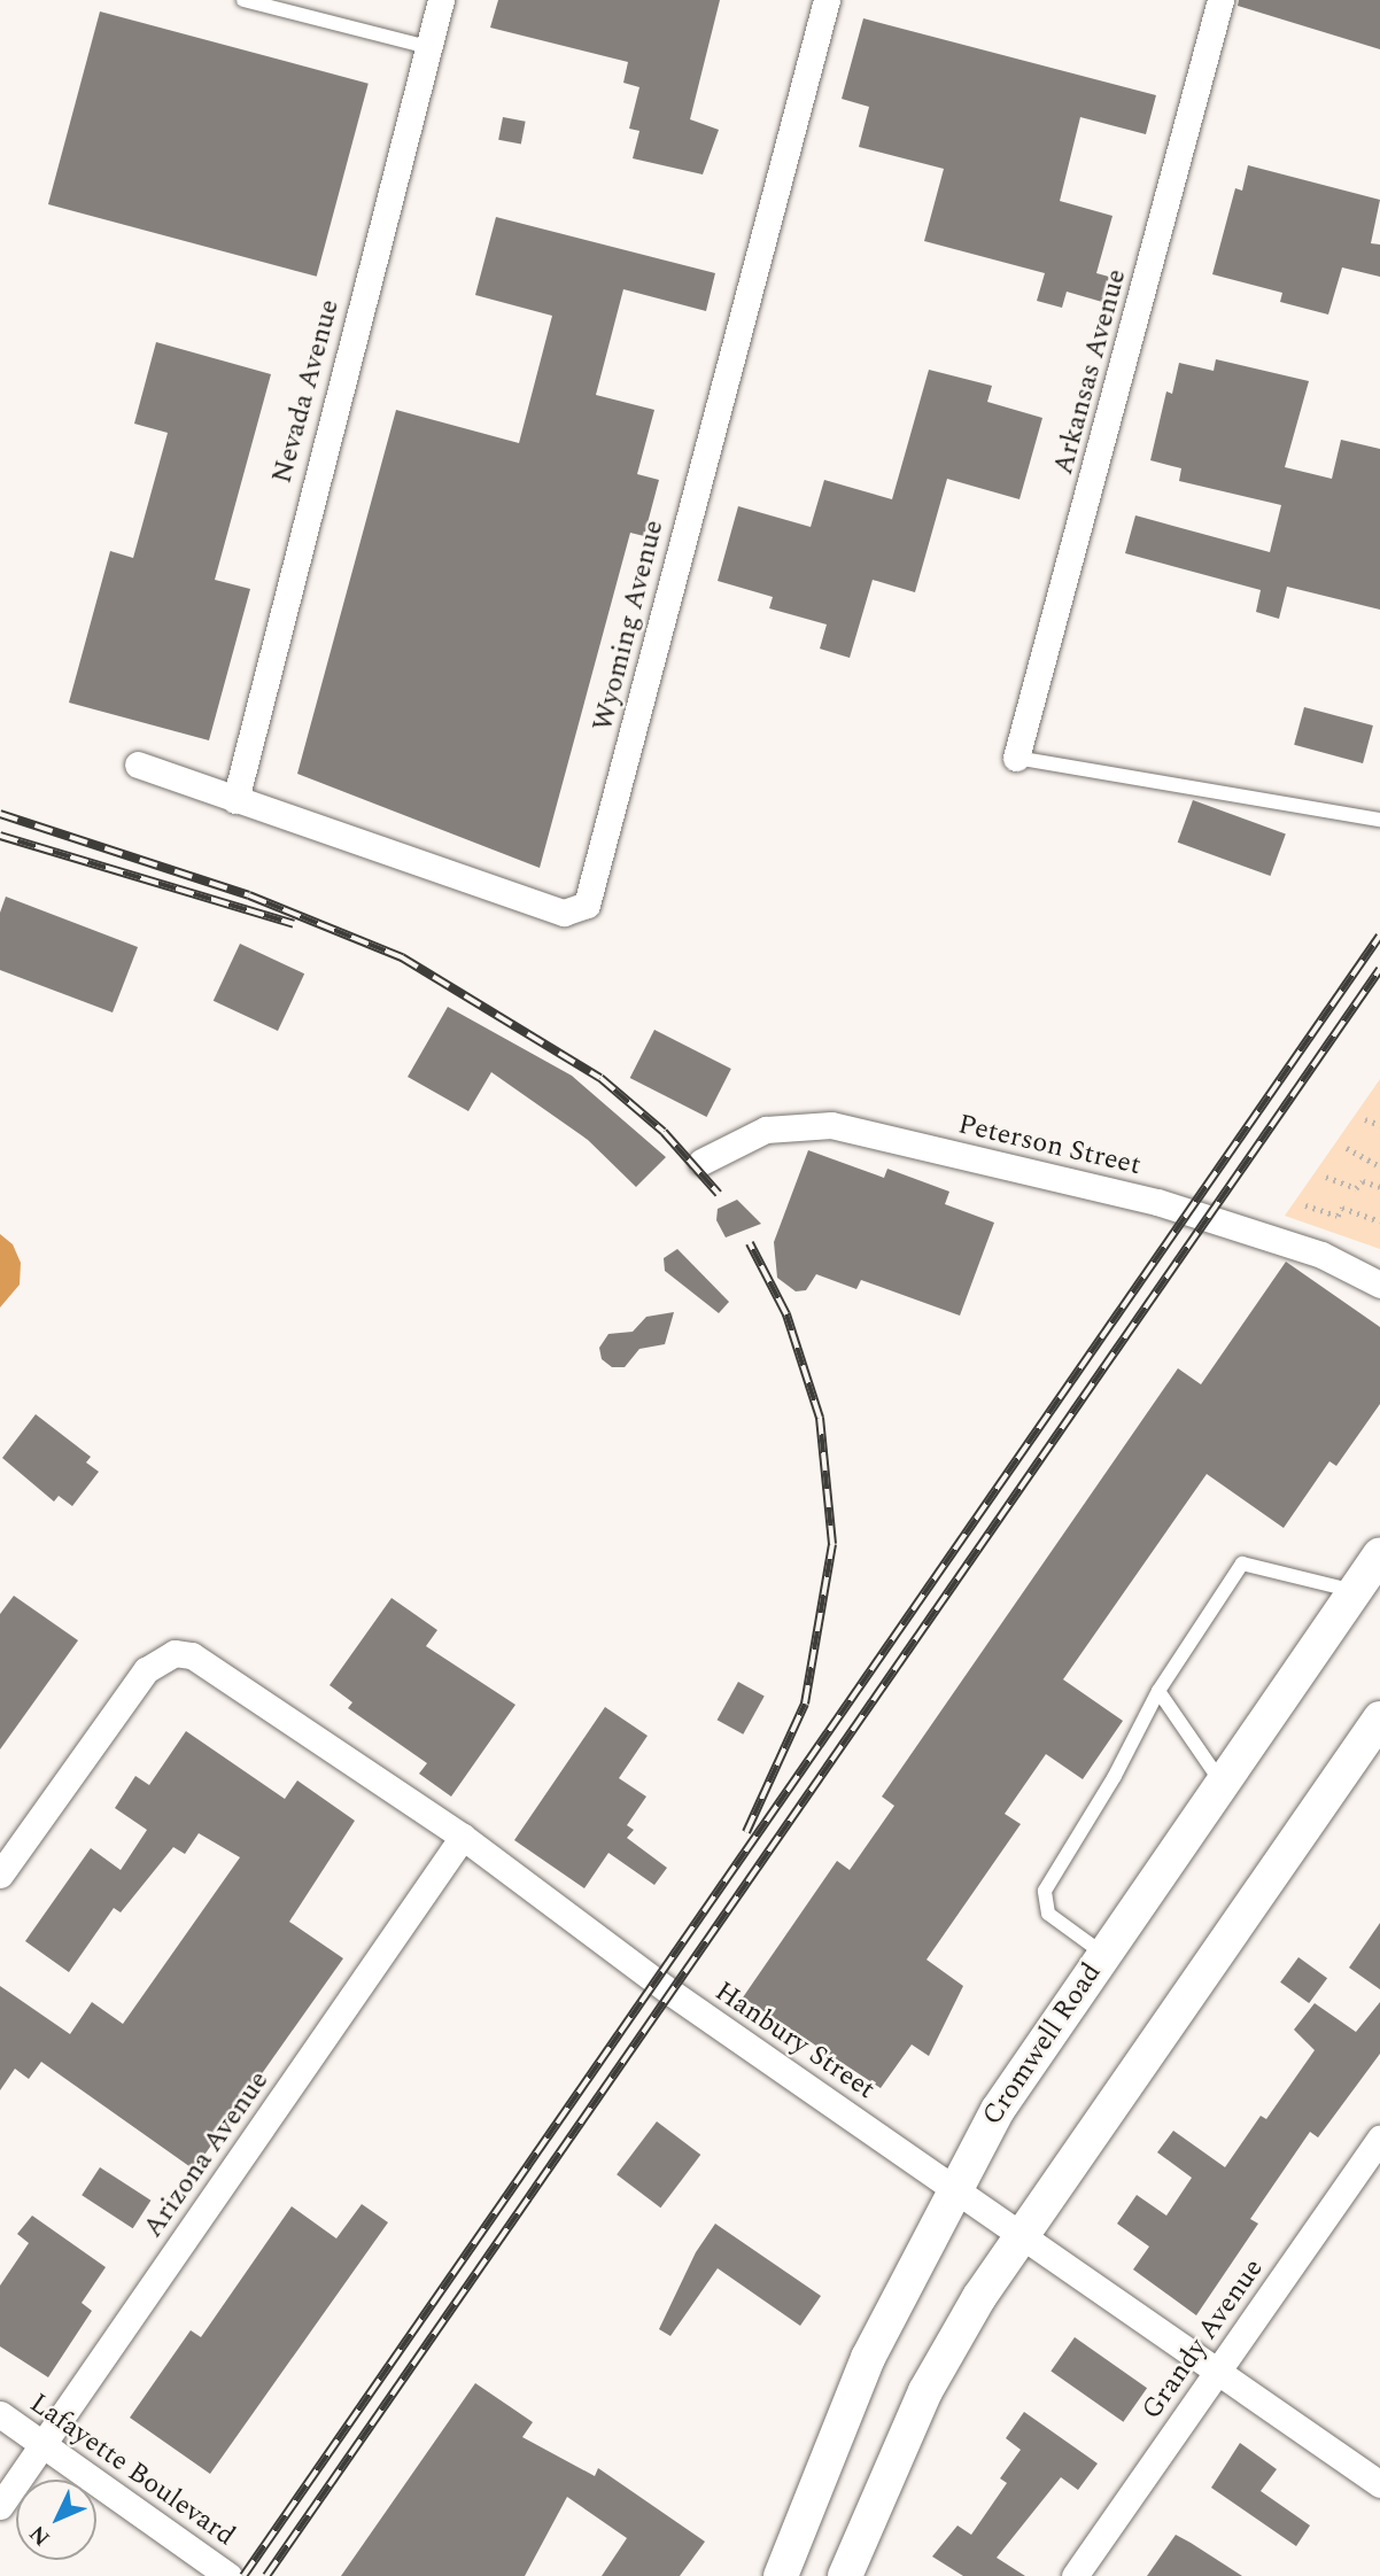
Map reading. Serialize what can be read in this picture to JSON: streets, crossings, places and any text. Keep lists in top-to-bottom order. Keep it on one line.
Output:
{"streets":{"street":["Arkansas Avenue","Nevada Avenue","Wyoming Avenue","Peterson Street","Hanbury Street","Cromwell Road","Arizona Avenue","Grandy Avenue","Lafayette Boulevard"]},"crossings":[["Nevada Avenue","Wyoming Avenue"],["Hanbury Street","Cromwell Road"],["Hanbury Street","Arizona Avenue"],["Hanbury Street","Grandy Avenue"],["Arizona Avenue","Lafayette Boulevard"]],"north":"bottom left"}
